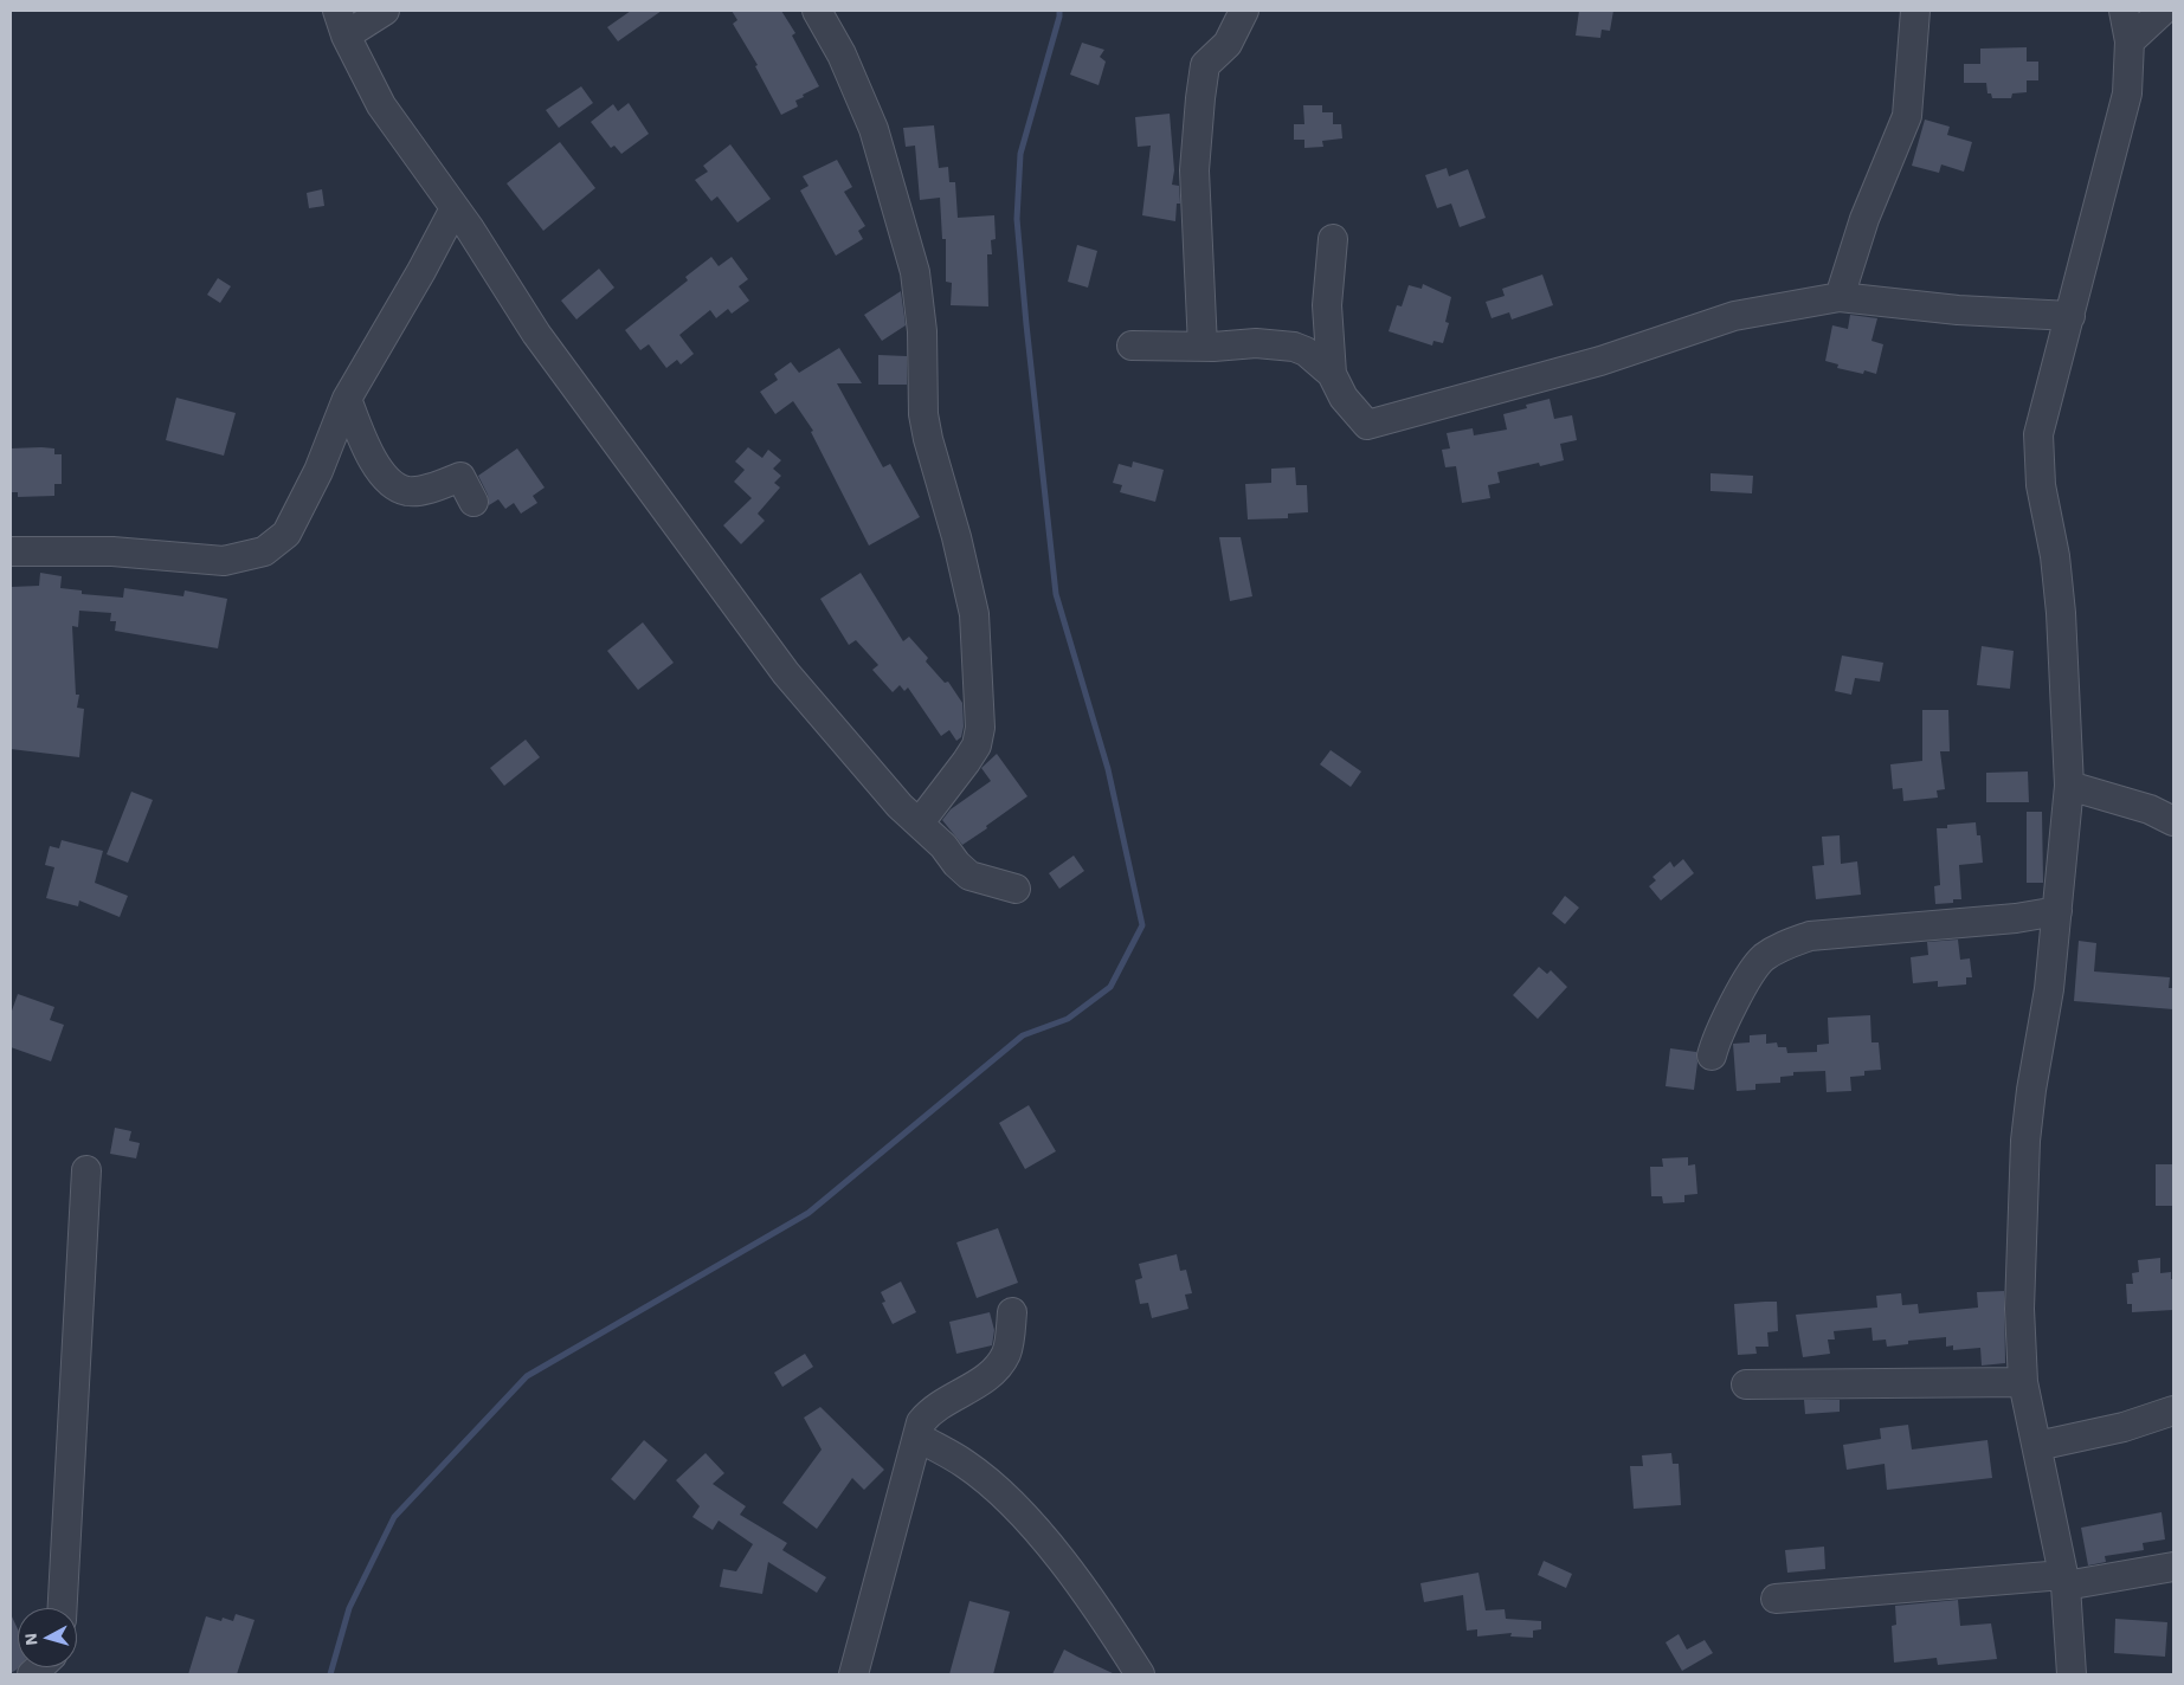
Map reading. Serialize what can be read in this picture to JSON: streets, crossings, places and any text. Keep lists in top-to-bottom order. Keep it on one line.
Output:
{"north":"left"}
